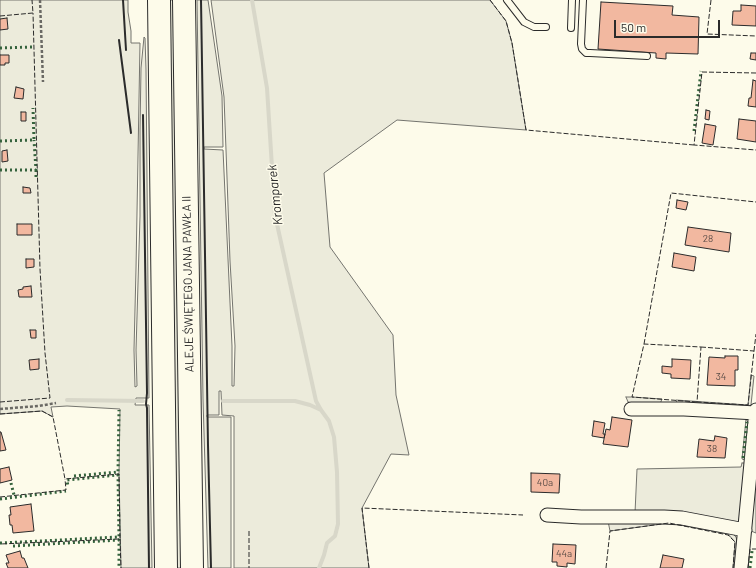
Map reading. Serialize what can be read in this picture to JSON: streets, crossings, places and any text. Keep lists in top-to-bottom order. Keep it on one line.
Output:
{"streets":{"highway":["ALEJE ŚWIĘTEGO JANA PAWŁA II"]},"water":["Kromparek"],"house_numbers":["28","34","38","40a","44a"],"scale_bar":"50 m"}
